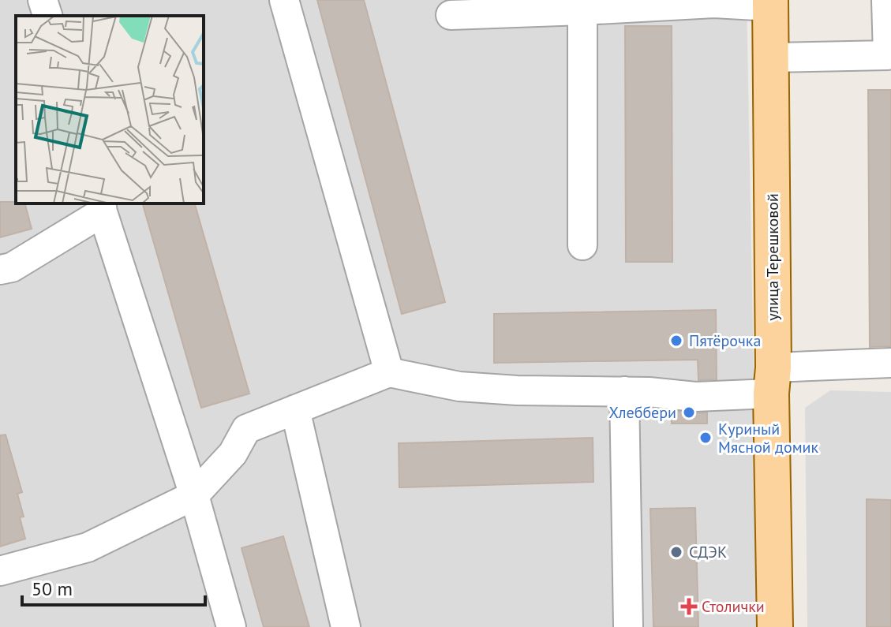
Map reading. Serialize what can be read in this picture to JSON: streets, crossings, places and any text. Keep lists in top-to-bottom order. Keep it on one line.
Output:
{"streets":{"main road":["улица Терешковой"]},"places":{"other":["Пятёрочка","Хлеббери","Куриный Мясной домик","СДЭК"],"health":["Столички"]},"scale_bar":"50 m"}
